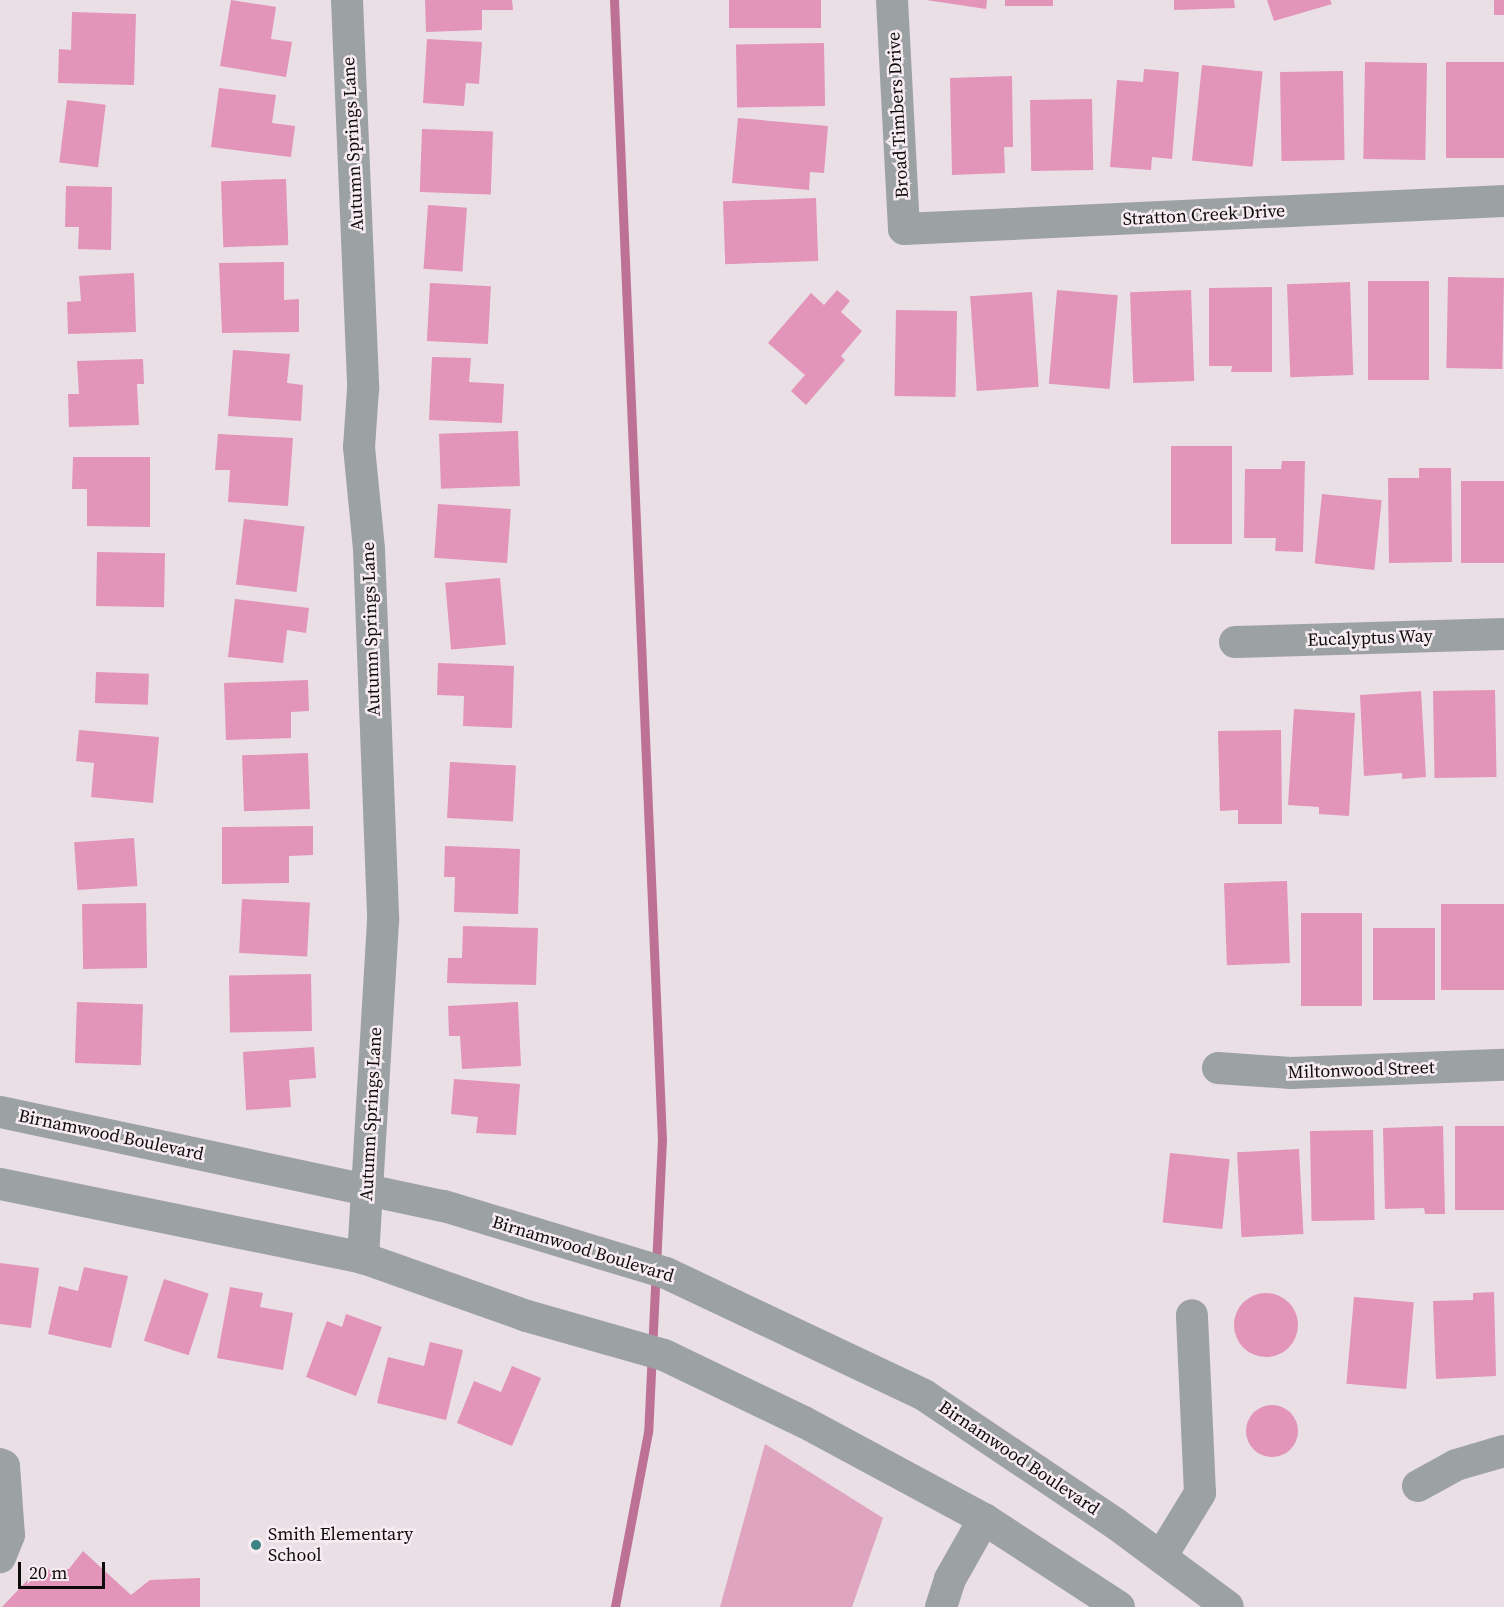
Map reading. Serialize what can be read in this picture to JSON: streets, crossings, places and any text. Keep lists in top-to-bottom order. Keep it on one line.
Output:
{"streets":{"street":["Broad Timbers Drive","Autumn Springs Lane","Stratton Creek Drive","Eucalyptus Way","Miltonwood Street","Birnamwood Boulevard"]},"crossings":[["Broad Timbers Drive","Stratton Creek Drive"],["Autumn Springs Lane","Birnamwood Boulevard"]],"places":["Smith Elementary School"],"scale_bar":"20 m"}
